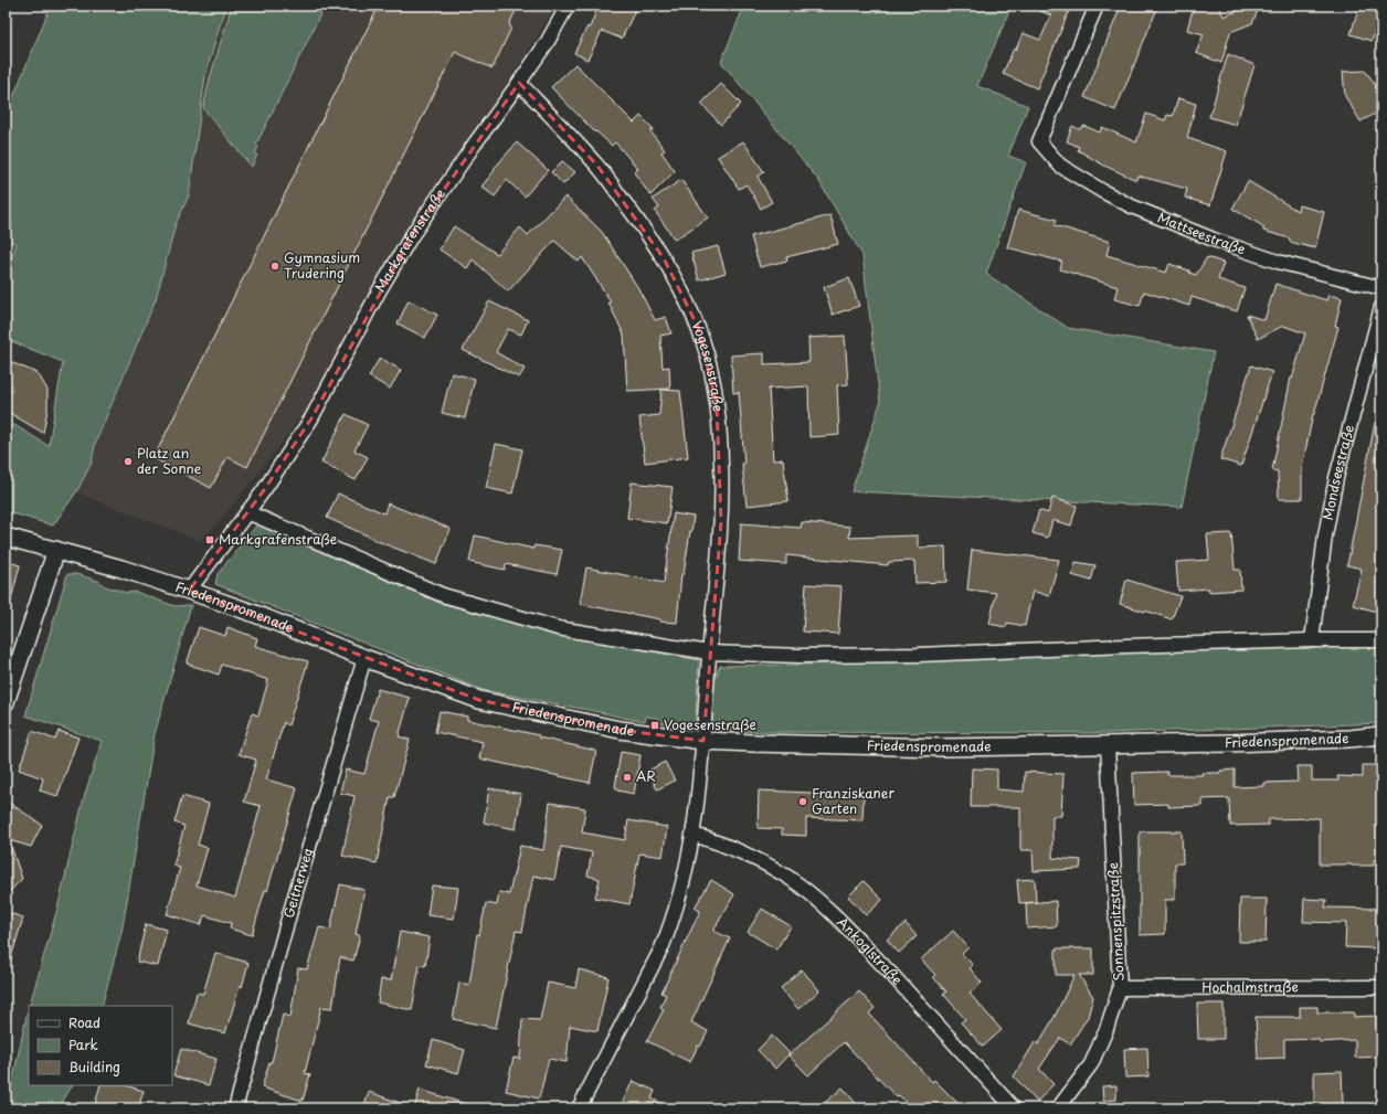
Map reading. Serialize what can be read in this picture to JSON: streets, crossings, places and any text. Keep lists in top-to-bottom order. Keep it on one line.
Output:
{"streets":{"street":["Mattseestraße","Markgrafenstraße","Vogesenstraße","Mondseestraße","Friedenspromenade","Geitnerweg","Sonnenspitzstraße","Ankoglstraße","Hochalmstraße"]},"crossings":[["Markgrafenstraße","Vogesenstraße"],["Markgrafenstraße","Friedenspromenade"],["Vogesenstraße","Friedenspromenade"],["Vogesenstraße","Ankoglstraße"],["Friedenspromenade","Geitnerweg"],["Friedenspromenade","Sonnenspitzstraße"],["Sonnenspitzstraße","Hochalmstraße"]],"places":{"other":["Gymnasium Trudering","Platz an der Sonne","AR","Franziskaner Garten"],"transit":["Markgrafenstraße","Vogesenstraße"]},"legend":["Road","Park","Building"]}
